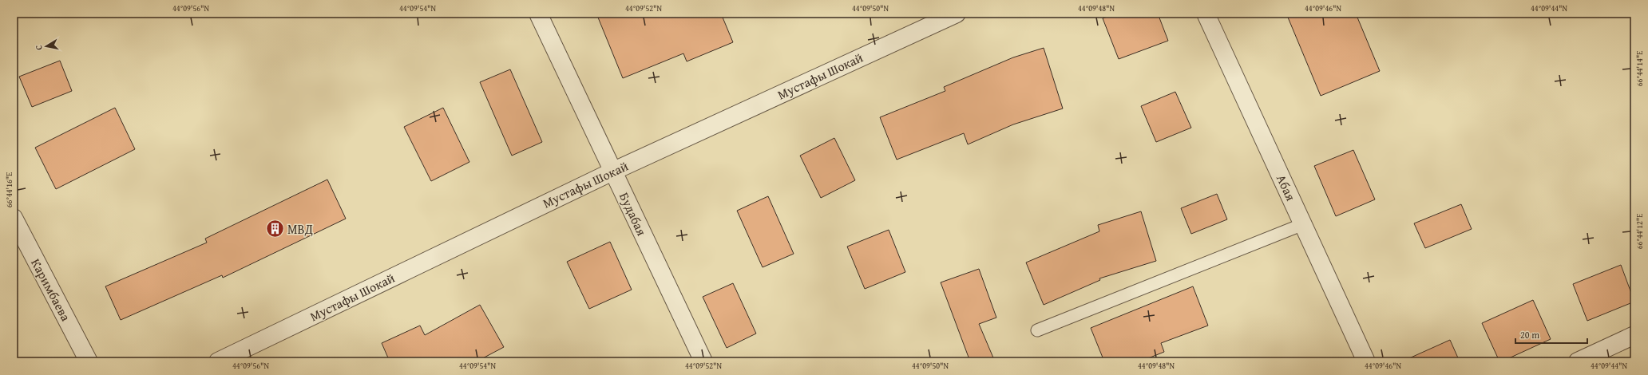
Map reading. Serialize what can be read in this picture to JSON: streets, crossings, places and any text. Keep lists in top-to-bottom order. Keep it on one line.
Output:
{"streets":{"street":["Мустафы Шокай","Абая","Будабая","Каримбаева"]},"crossings":[["Мустафы Шокай","Будабая"]],"places":{"building":["МВД"]},"scale_bar":"20 m","north":"left","coordinates":["44°09'56\"N","44°09'54\"N","44°09'52\"N","44°09'50\"N","44°09'48\"N","44°09'46\"N","44°09'44\"N","66°44'14\"E","66°44'16\"E","66°44'12\"E"]}
